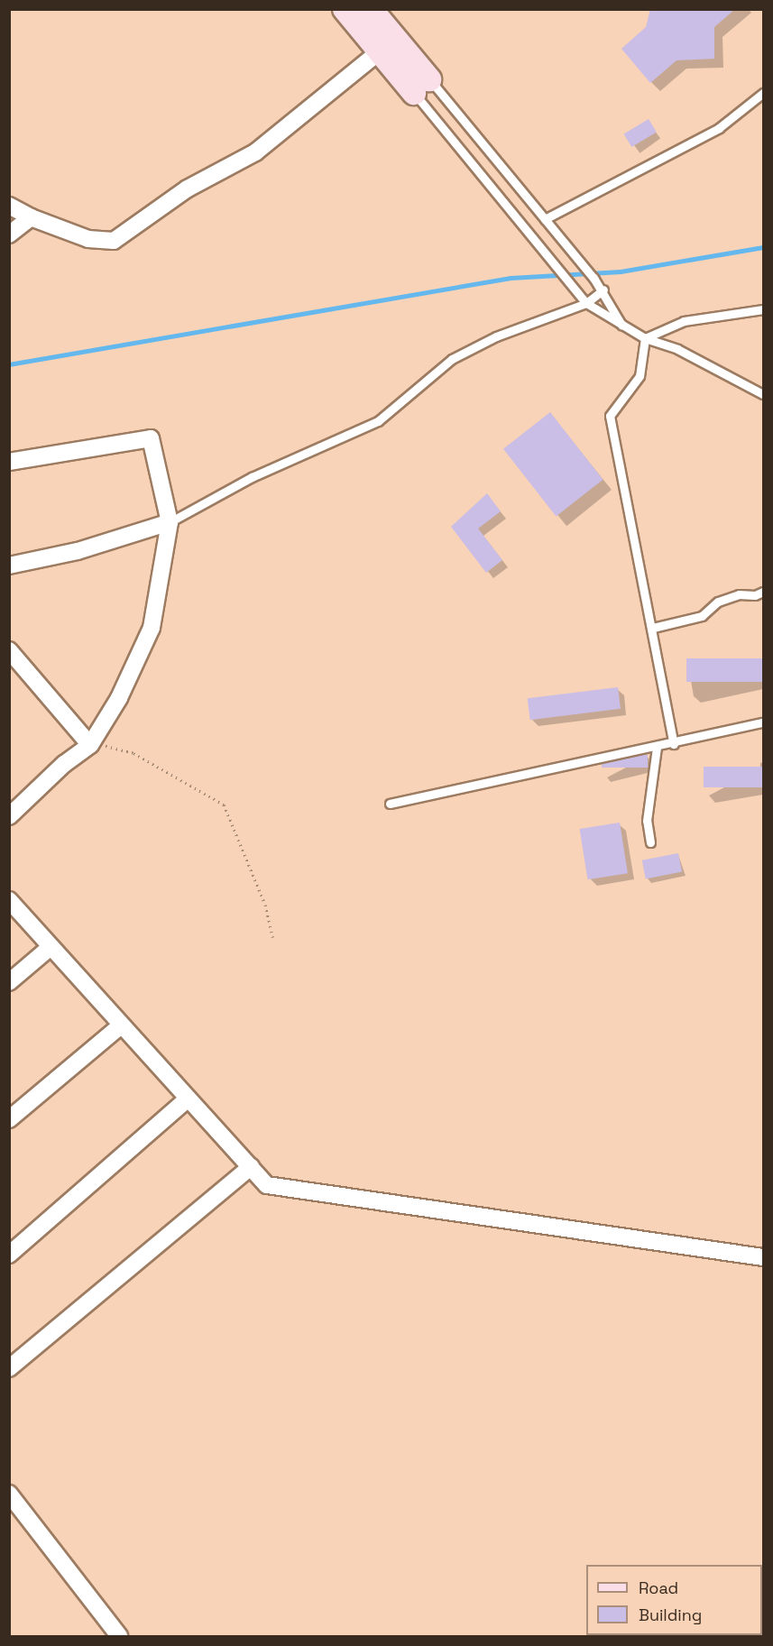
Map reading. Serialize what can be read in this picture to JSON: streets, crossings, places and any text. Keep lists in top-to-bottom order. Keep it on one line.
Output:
{"legend":["Road","Building"]}
